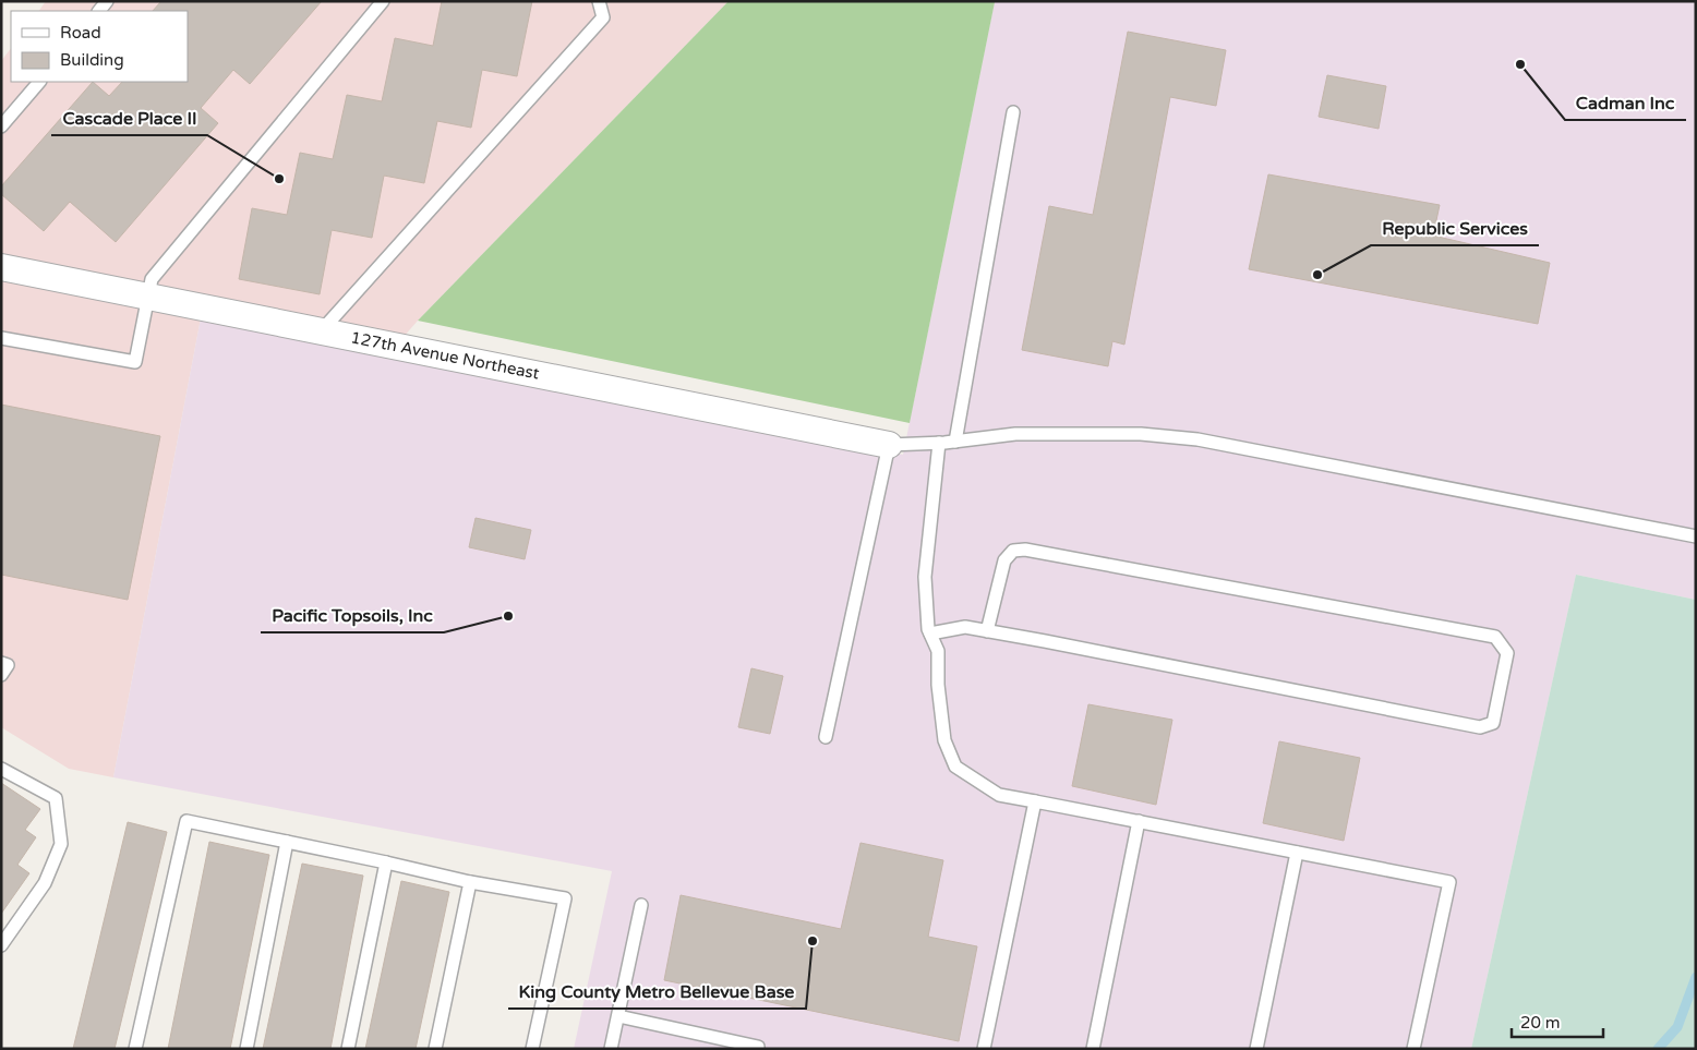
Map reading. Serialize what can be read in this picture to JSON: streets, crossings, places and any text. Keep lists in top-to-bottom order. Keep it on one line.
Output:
{"streets":{"street":["127th Avenue Northeast"]},"places":["Cadman Inc","Cascade Place II","Republic Services","Pacific Topsoils, Inc","King County Metro Bellevue Base"],"legend":["Road","Building"],"scale_bar":"20 m"}
